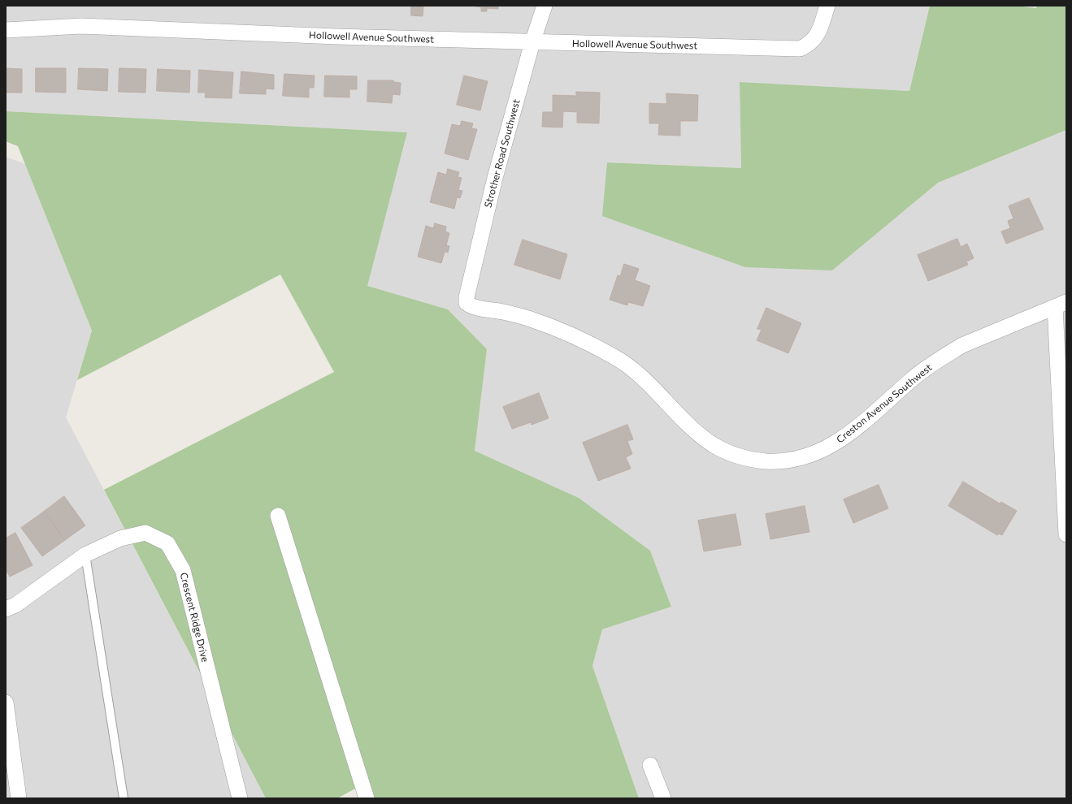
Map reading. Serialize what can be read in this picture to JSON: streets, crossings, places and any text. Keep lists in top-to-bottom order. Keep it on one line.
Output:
{"streets":{"street":["Hollowell Avenue Southwest","Strother Road Southwest","Creston Avenue Southwest","Crescent Ridge Drive"]},"crossings":[["Hollowell Avenue Southwest","Strother Road Southwest"],["Strother Road Southwest","Creston Avenue Southwest"]]}
